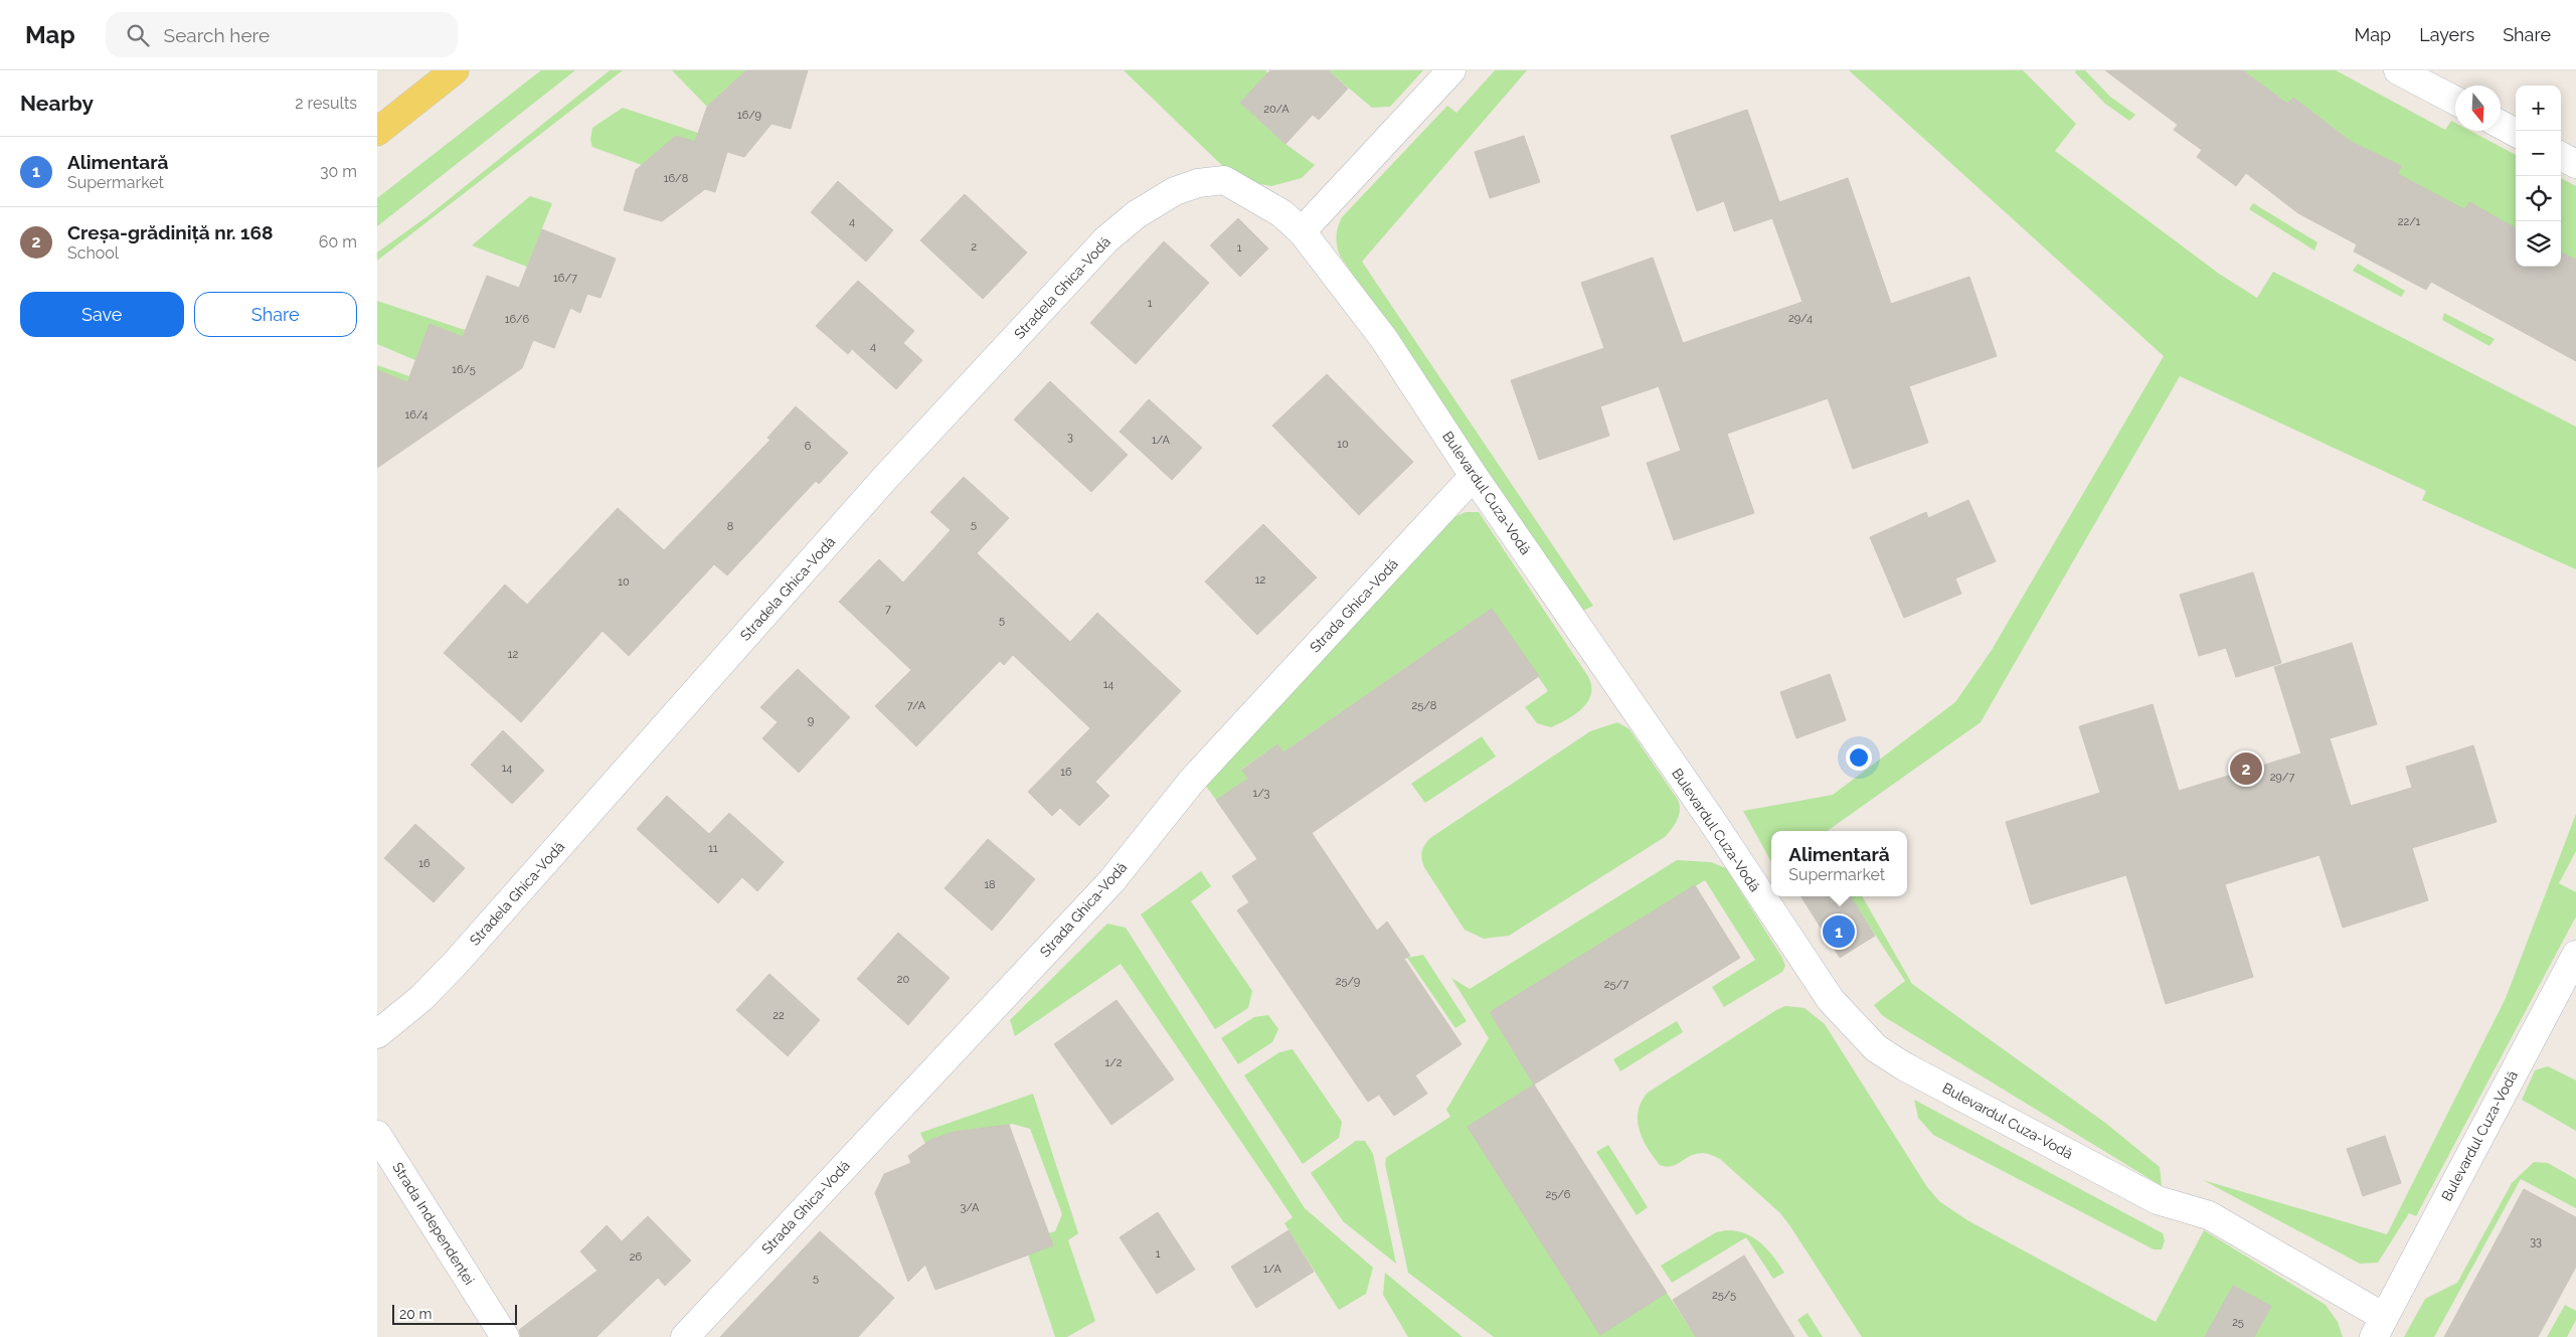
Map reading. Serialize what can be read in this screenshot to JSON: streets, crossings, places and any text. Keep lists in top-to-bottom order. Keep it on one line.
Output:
{"streets":{"street":["Stradela Ghica-Vodă","Bulevardul Cuza-Vodă","Strada Ghica-Vodă","Strada Independenței"]},"crossings":[["Stradela Ghica-Vodă","Bulevardul Cuza-Vodă"],["Bulevardul Cuza-Vodă","Strada Ghica-Vodă"]],"house_numbers":["20/A","16/9","16/8","4","22/1","2","1","16/7","1","29/4","16/6","4","16/5","16/4","3","1/A","10","6","5","8","12","10","7","5","12","14","7/A","25/8","9","14","16","29/7","1/3","11","16","18","20","25/9","25/7","22","1/2","25/6","3/A","33","1","26","1/A","5","25/5","25"],"scale_bar":"20 m","north":"bottom","page":{"header":"Map","search":"Search here","nav":["Map","Layers","Share"],"heading":["Nearby","2 results"],"map_buttons":["+","−"],"list":[{"mark":"1","name":"Alimentară","note":"Supermarket","value":"30 m"},{"mark":"2","name":"Creșa-grădiniță nr. 168","note":"School","value":"60 m"}],"buttons":["Save","Share"],"pins":["2","1"],"popup":["Alimentară","Supermarket"],"scale":"20 m"}}
